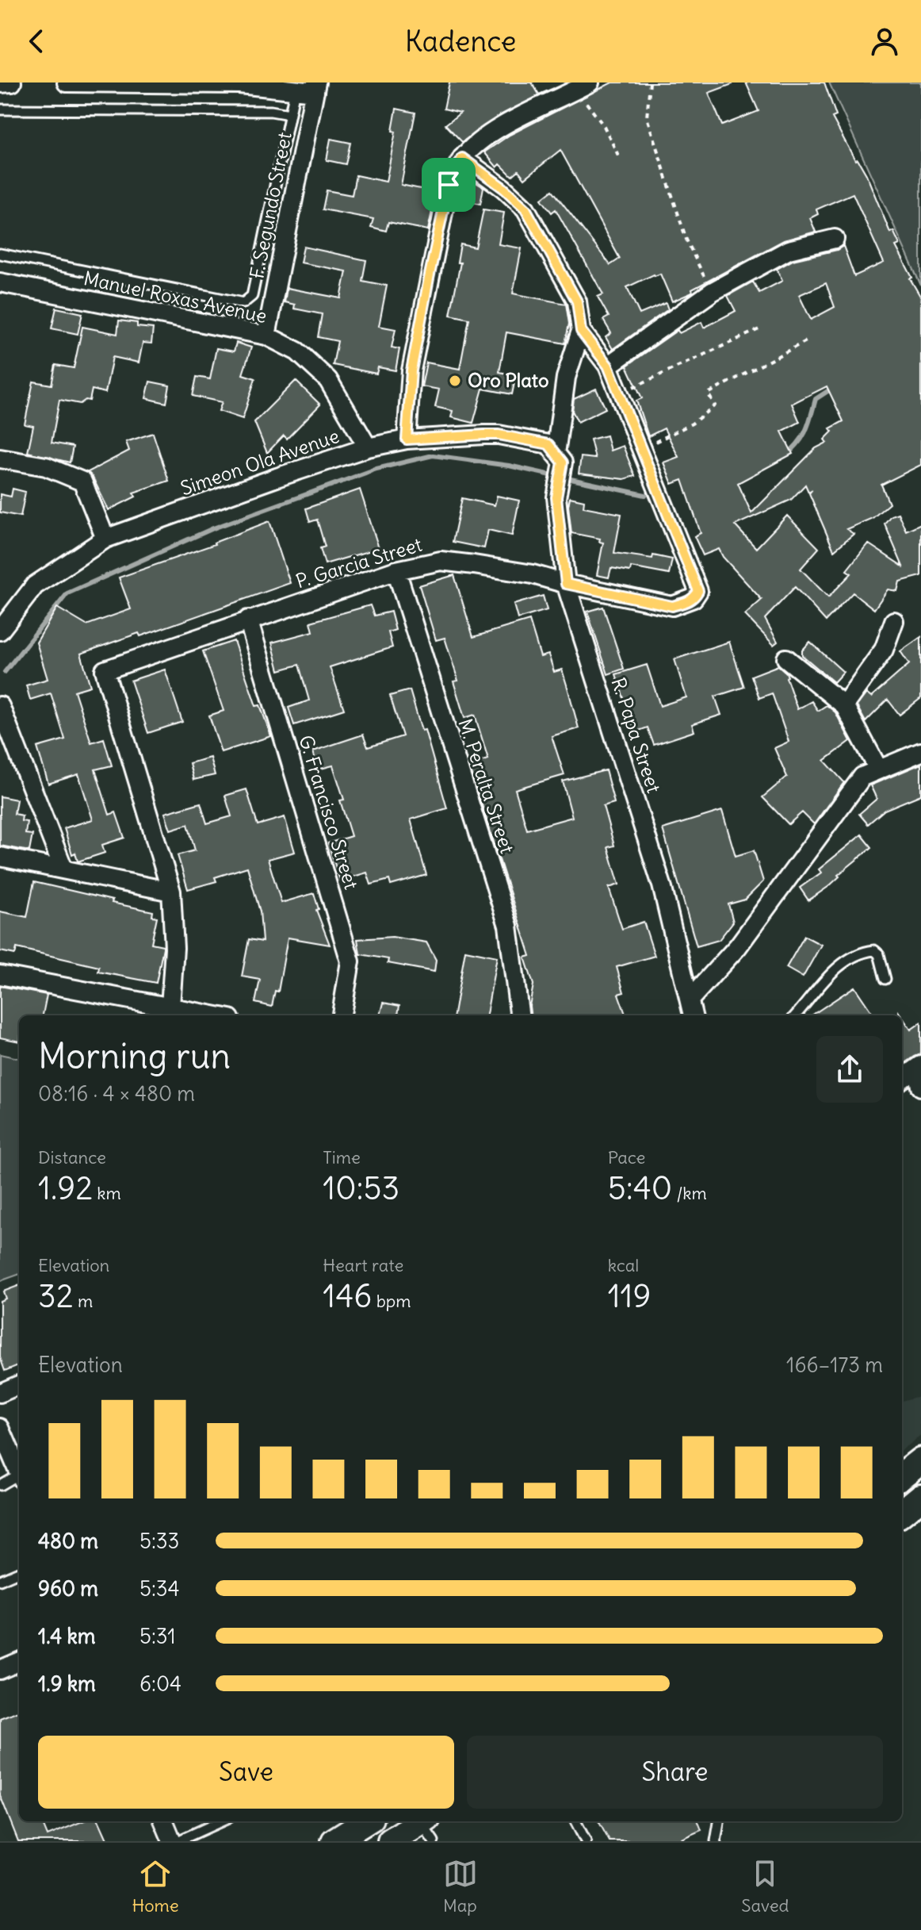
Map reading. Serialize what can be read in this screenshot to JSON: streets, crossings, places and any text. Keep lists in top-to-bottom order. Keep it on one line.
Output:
{"streets":{"street":["F. Segundo Street","Manuel Roxas Avenue","Simeon Ola Avenue","P. Garcia Street","R. Papa Street","M. Peralta Street","G. Francisco Street"]},"crossings":[["F. Segundo Street","Manuel Roxas Avenue"],["Manuel Roxas Avenue","Simeon Ola Avenue"],["Simeon Ola Avenue","R. Papa Street"],["P. Garcia Street","R. Papa Street"],["P. Garcia Street","M. Peralta Street"],["P. Garcia Street","G. Francisco Street"]],"places":["Oro Plato"],"page":{"header":"Kadence","heading":["Morning run","08:16 · 4 × 480 m"],"stats":[["Distance","1.92 km"],["Time","10:53"],["Pace","5:40 /km"],["Elevation","32 m"],["Heart rate","146 bpm"],["kcal","119"]],"chart":["Elevation","166–173 m"],"list":[{"name":"480 m","note":"5:33"},{"name":"960 m","note":"5:34"},{"name":"1.4 km","note":"5:31"},{"name":"1.9 km","note":"6:04"}],"buttons":["Save","Share"],"tabs":["Home","Map","Saved"]}}
